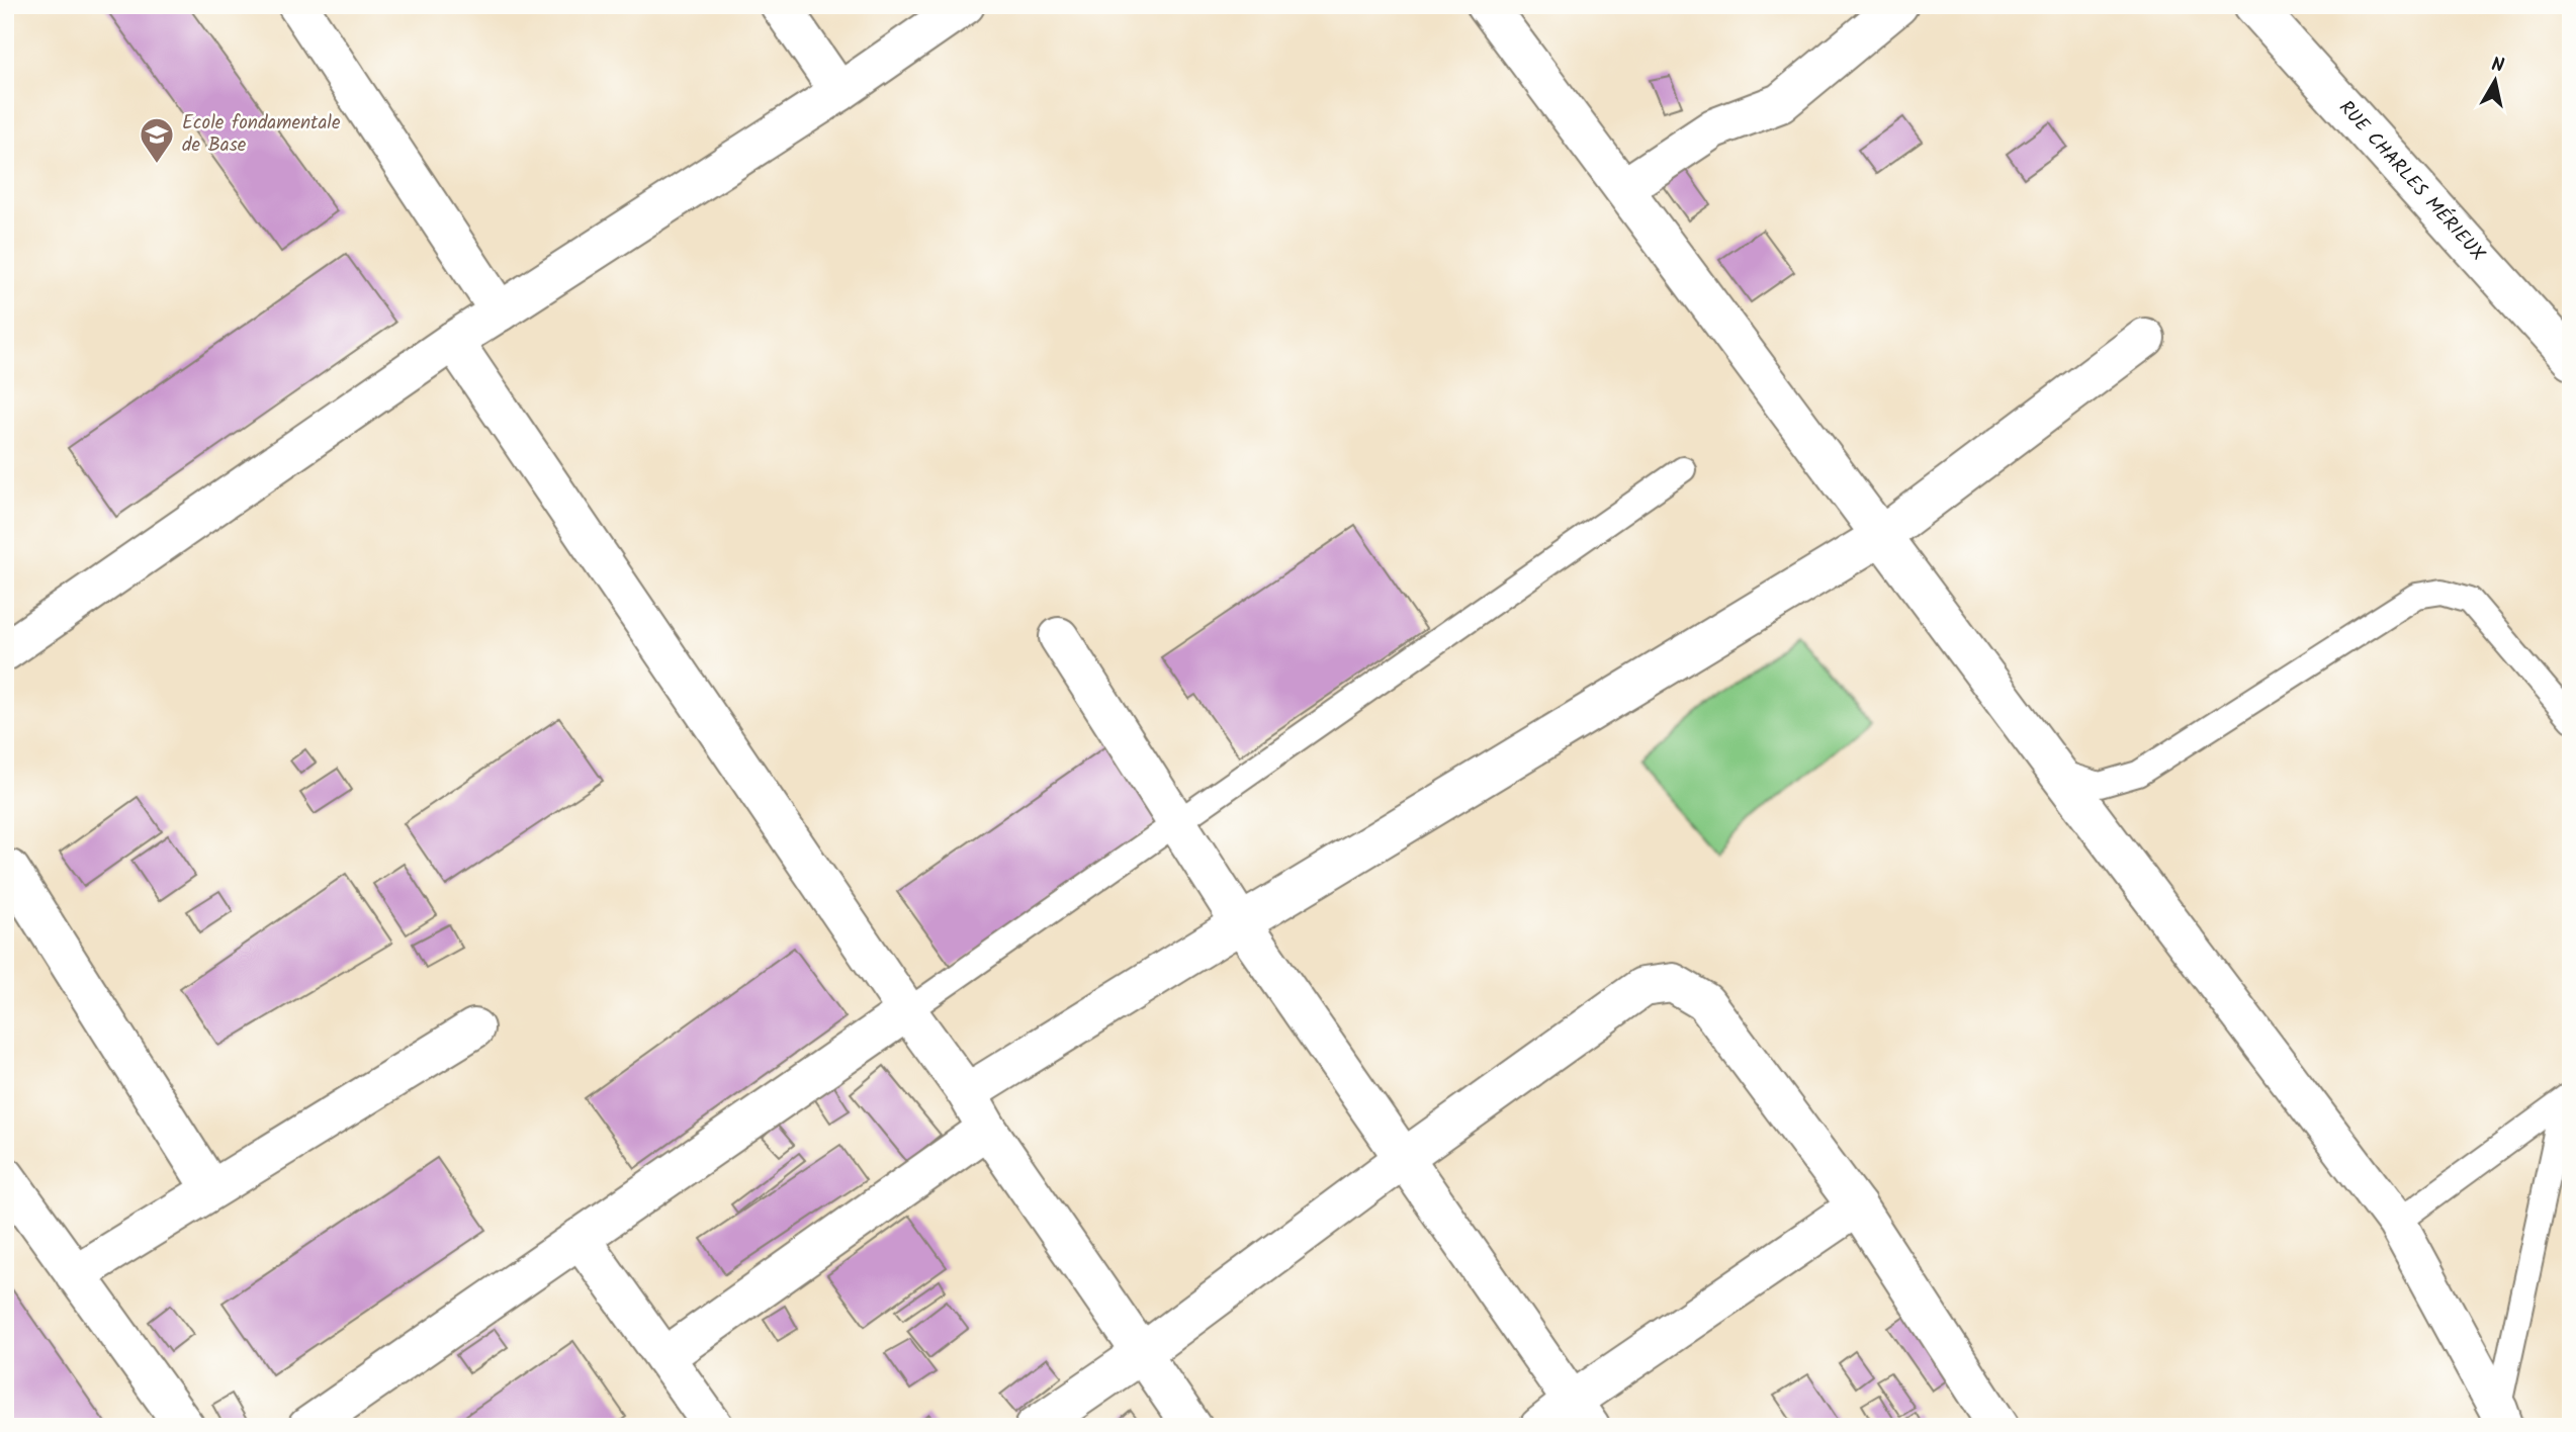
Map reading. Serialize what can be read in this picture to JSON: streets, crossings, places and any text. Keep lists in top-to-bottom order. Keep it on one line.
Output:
{"streets":{"street":["RUE CHARLES MÉRIEUX"]},"places":{"school or university":["Ecole fondamentale de Base"]},"north":"top"}
